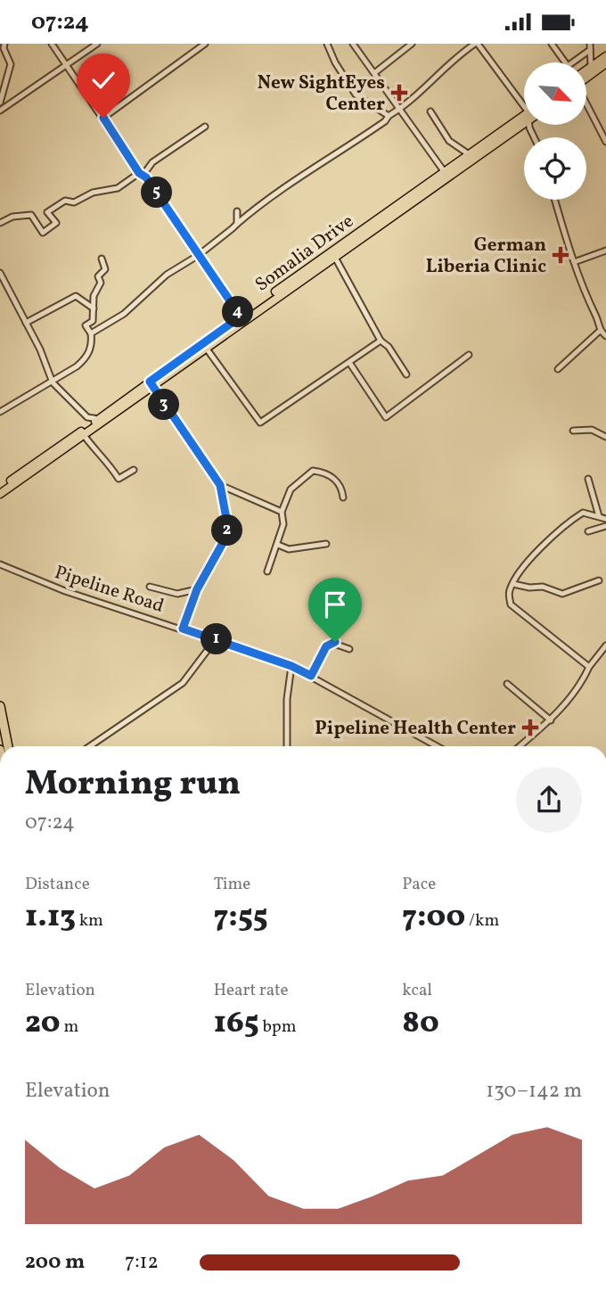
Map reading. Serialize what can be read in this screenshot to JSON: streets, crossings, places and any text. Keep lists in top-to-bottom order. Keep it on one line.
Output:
{"streets":{"main road":["Somalia Drive"],"street":["Pipeline Road"]},"places":{"health":["New SightEyes Center","German Liberia Clinic","Pipeline Health Center"]},"north":"bottom right","page":{"status":"07:24","pins":["5","4","3","2","1"],"heading":["Morning run","07:24"],"stats":[["Distance","1.13 km"],["Time","7:55"],["Pace","7:00 /km"],["Elevation","20 m"],["Heart rate","165 bpm"],["kcal","80"]],"chart":["Elevation","130–142 m"],"list":[{"name":"200 m","note":"7:12"}]}}
